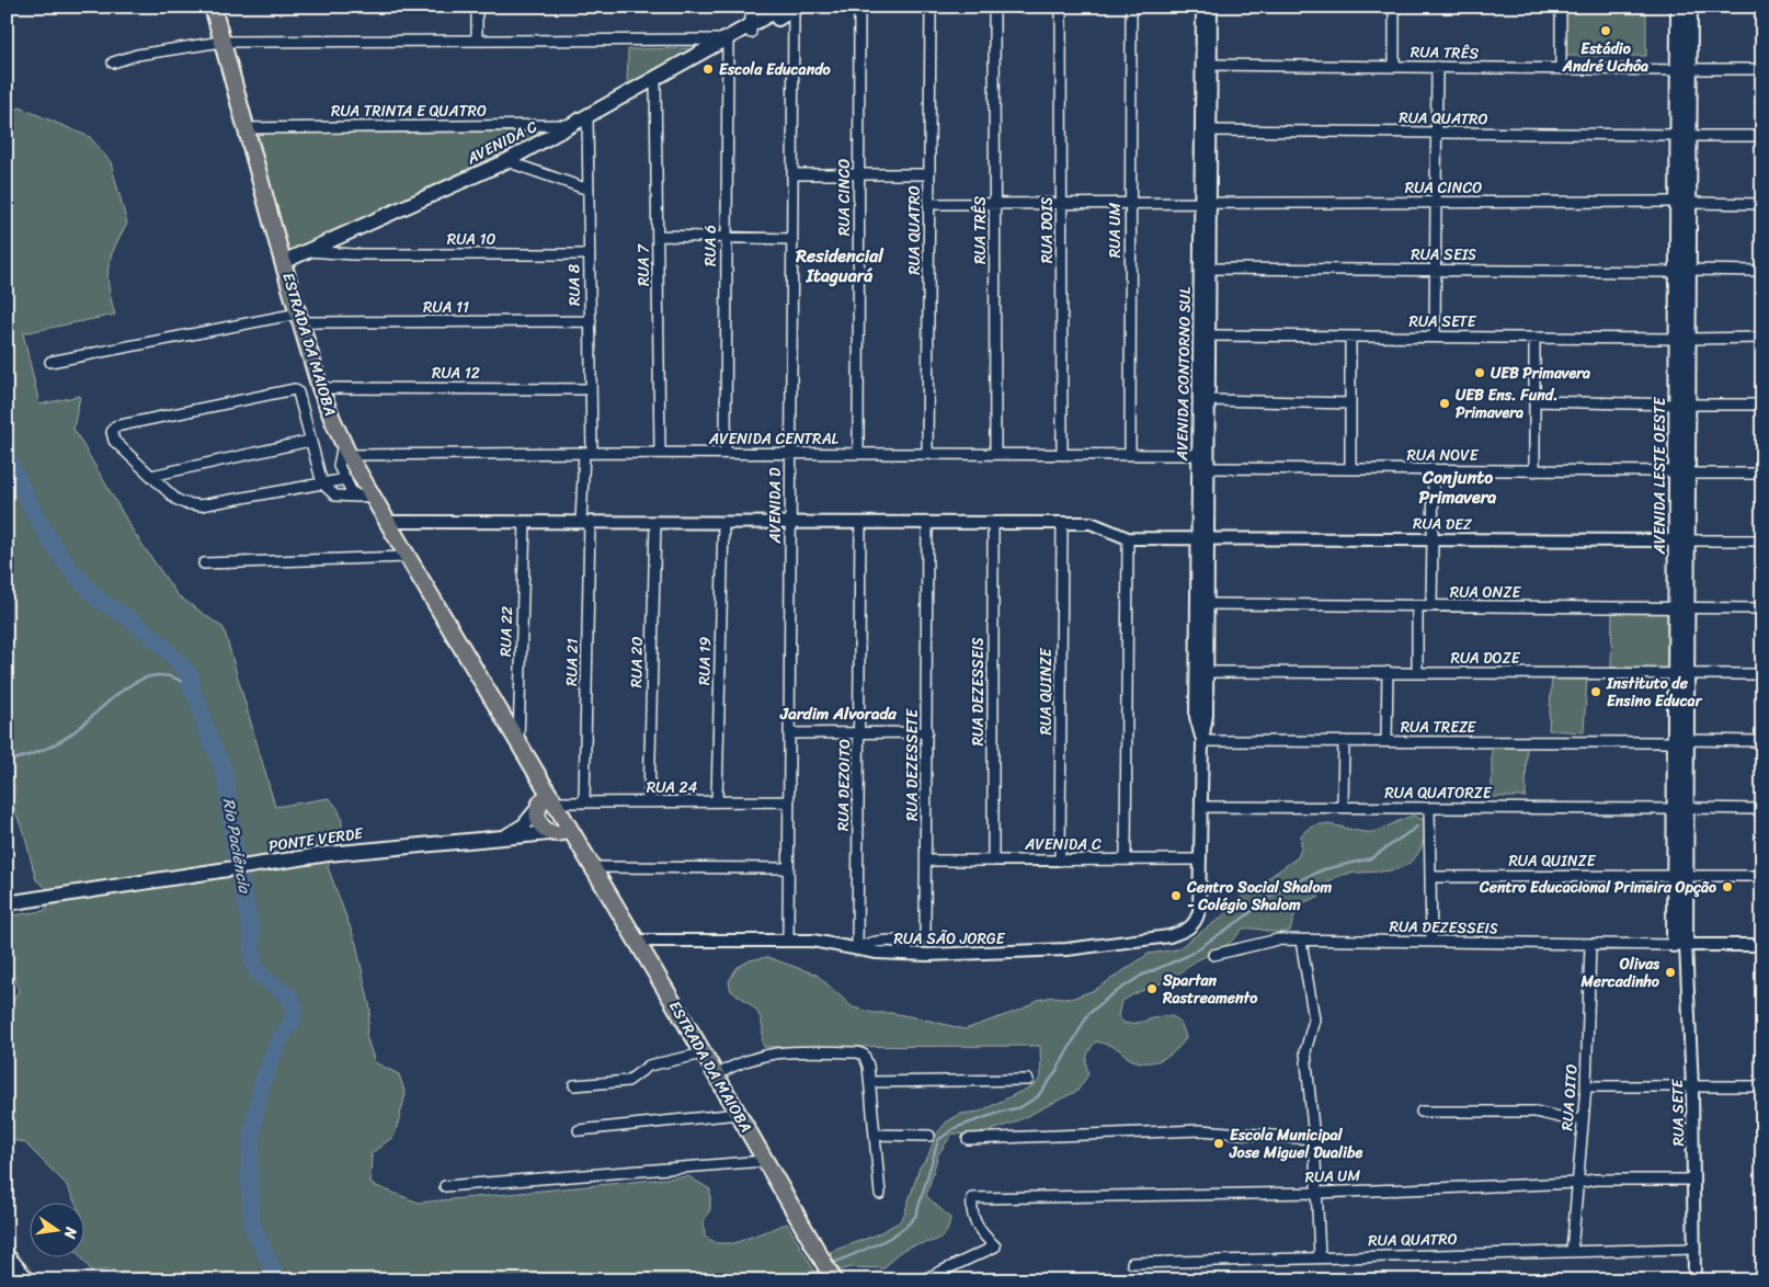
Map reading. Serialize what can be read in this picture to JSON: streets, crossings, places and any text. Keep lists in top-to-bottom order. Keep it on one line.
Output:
{"streets":{"main road":["AVENIDA C","ESTRADA DA MAIOBA","AVENIDA LESTE OESTE","PONTE VERDE"],"street":["RUA TRÊS","RUA TRINTA E QUATRO","RUA QUATRO","RUA CINCO","RUA DOIS","RUA UM","RUA 10","RUA 6","RUA SEIS","RUA 7","RUA 8","RUA 11","RUA SETE","RUA 12","AVENIDA CONTORNO SUL","AVENIDA CENTRAL","RUA NOVE","AVENIDA D","RUA DEZ","RUA ONZE","RUA 22","RUA DOZE","RUA 19","RUA 21","RUA 20","RUA DEZESSEIS","RUA QUINZE","RUA TREZE","RUA DEZESSETE","RUA DEZOITO","RUA 24","RUA QUATORZE","RUA SÃO JORGE","RUA OITO"]},"crossings":[["RUA TRÊS","RUA CINCO"],["RUA TRÊS","AVENIDA CONTORNO SUL"],["RUA TRÊS","AVENIDA CENTRAL"],["RUA TRÊS","AVENIDA LESTE OESTE"],["RUA TRINTA E QUATRO","AVENIDA C"],["RUA TRINTA E QUATRO","ESTRADA DA MAIOBA"],["RUA QUATRO","RUA CINCO"],["RUA QUATRO","RUA SETE"],["RUA QUATRO","AVENIDA CONTORNO SUL"],["RUA QUATRO","AVENIDA CENTRAL"],["RUA QUATRO","AVENIDA LESTE OESTE"],["RUA QUATRO","RUA OITO"],["AVENIDA C","RUA 10"],["AVENIDA C","RUA 6"],["AVENIDA C","RUA 7"],["AVENIDA C","RUA 8"],["AVENIDA C","ESTRADA DA MAIOBA"],["AVENIDA C","AVENIDA CONTORNO SUL"],["AVENIDA C","AVENIDA D"],["AVENIDA C","RUA DEZESSEIS"],["AVENIDA C","RUA QUINZE"],["AVENIDA C","RUA DEZESSETE"],["AVENIDA C","RUA SÃO JORGE"],["RUA CINCO","RUA DOIS"],["RUA CINCO","RUA UM"],["RUA CINCO","AVENIDA CONTORNO SUL"],["RUA CINCO","AVENIDA CENTRAL"],["RUA CINCO","AVENIDA LESTE OESTE"],["RUA DOIS","AVENIDA CENTRAL"],["RUA UM","RUA SETE"],["RUA UM","AVENIDA CENTRAL"],["RUA UM","RUA OITO"],["RUA 10","RUA 8"],["RUA 6","AVENIDA CENTRAL"],["RUA SEIS","AVENIDA CONTORNO SUL"],["RUA SEIS","AVENIDA LESTE OESTE"],["RUA 7","AVENIDA CENTRAL"],["RUA 8","RUA 11"],["RUA 8","RUA 12"],["RUA 8","AVENIDA CENTRAL"],["RUA 8","RUA 21"],["RUA 11","ESTRADA DA MAIOBA"],["RUA SETE","AVENIDA CONTORNO SUL"],["RUA SETE","AVENIDA LESTE OESTE"],["RUA SETE","RUA DEZESSEIS"],["ESTRADA DA MAIOBA","RUA 12"],["ESTRADA DA MAIOBA","AVENIDA CENTRAL"],["ESTRADA DA MAIOBA","RUA 22"],["ESTRADA DA MAIOBA","RUA 24"],["ESTRADA DA MAIOBA","PONTE VERDE"],["ESTRADA DA MAIOBA","RUA SÃO JORGE"],["AVENIDA CONTORNO SUL","AVENIDA CENTRAL"],["AVENIDA CONTORNO SUL","RUA NOVE"],["AVENIDA CONTORNO SUL","RUA DEZ"],["AVENIDA CONTORNO SUL","RUA ONZE"],["AVENIDA CONTORNO SUL","RUA DOZE"],["AVENIDA CONTORNO SUL","RUA TREZE"],["AVENIDA CONTORNO SUL","RUA QUATORZE"],["AVENIDA CONTORNO SUL","RUA SÃO JORGE"],["AVENIDA CENTRAL","AVENIDA D"],["RUA NOVE","AVENIDA LESTE OESTE"],["AVENIDA LESTE OESTE","RUA DEZ"],["AVENIDA LESTE OESTE","RUA ONZE"],["AVENIDA LESTE OESTE","RUA DOZE"],["AVENIDA LESTE OESTE","RUA DEZESSEIS"],["AVENIDA LESTE OESTE","RUA QUINZE"],["AVENIDA LESTE OESTE","RUA TREZE"],["AVENIDA LESTE OESTE","RUA QUATORZE"],["AVENIDA D","RUA 24"],["AVENIDA D","RUA SÃO JORGE"],["RUA 19","RUA 24"],["RUA 21","RUA 24"],["RUA 20","RUA 24"],["RUA DEZESSEIS","RUA OITO"],["RUA DEZESSETE","RUA DEZOITO"],["RUA DEZESSETE","RUA SÃO JORGE"],["RUA DEZOITO","RUA SÃO JORGE"],["RUA 24","PONTE VERDE"]],"districts":["Residencial Itaguará","Conjunto Primavera","Jardim Alvorada"],"water":["Rio Paciência"],"places":["Estádio André Uchôa","Escola Educando","UEB Primavera","UEB Ens. Fund. Primavera","Instituto de Ensino Educar","Centro Educacional Primeira Opção","Centro Social Shalom - Colégio Shalom","Olivas Mercadinho","Spartan Rastreamento","Escola Municipal Jose Miguel Dualibe"],"north":"right"}
